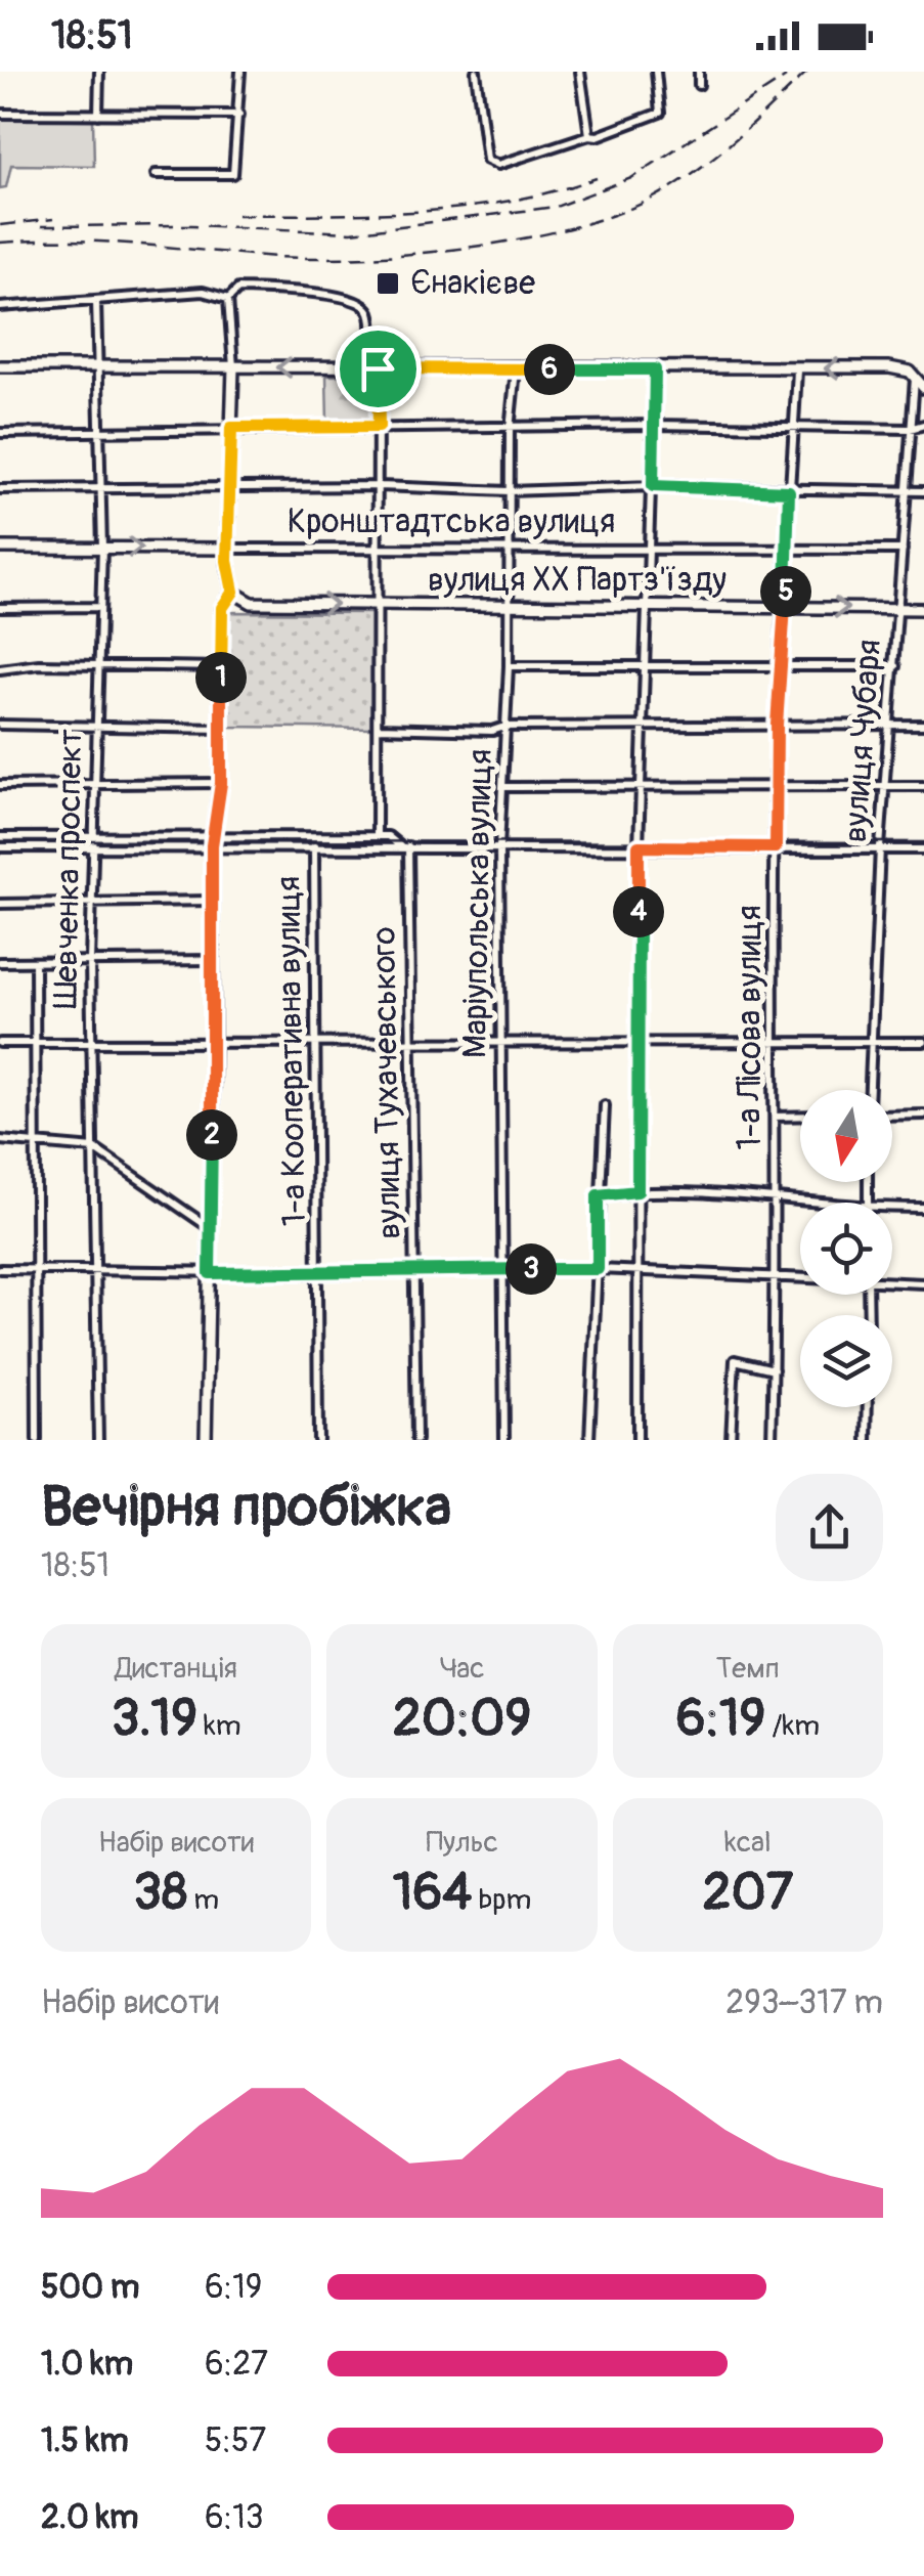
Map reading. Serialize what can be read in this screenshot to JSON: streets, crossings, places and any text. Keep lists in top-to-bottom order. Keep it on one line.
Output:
{"streets":{"street":["Кронштадтська вулиця","вулиця XX Партз'їзду","вулиця Чубаря","Шевченка проспект","Маріупольська вулиця","1-а Лісова вулиця","1-а Кооперативна вулиця","вулиця Тухачевського"]},"crossings":[["Кронштадтська вулиця","вулиця Чубаря"],["Кронштадтська вулиця","Шевченка проспект"],["Кронштадтська вулиця","Маріупольська вулиця"],["Кронштадтська вулиця","1-а Лісова вулиця"],["вулиця XX Партз'їзду","вулиця Чубаря"],["вулиця XX Партз'їзду","Маріупольська вулиця"],["вулиця XX Партз'їзду","1-а Лісова вулиця"]],"places":{"transit":["Єнакієве"]},"north":"bottom","page":{"status":"18:51","pins":["6","5","1","4","2","3"],"heading":["Вечірня пробіжка","18:51"],"stats":[["Дистанція","3.19 km"],["Час","20:09"],["Темп","6:19 /km"],["Набір висоти","38 m"],["Пульс","164 bpm"],["kcal","207"]],"chart":["Набір висоти","293–317 m"],"list":[{"name":"500 m","note":"6:19"},{"name":"1.0 km","note":"6:27"},{"name":"1.5 km","note":"5:57"},{"name":"2.0 km","note":"6:13"}]}}
